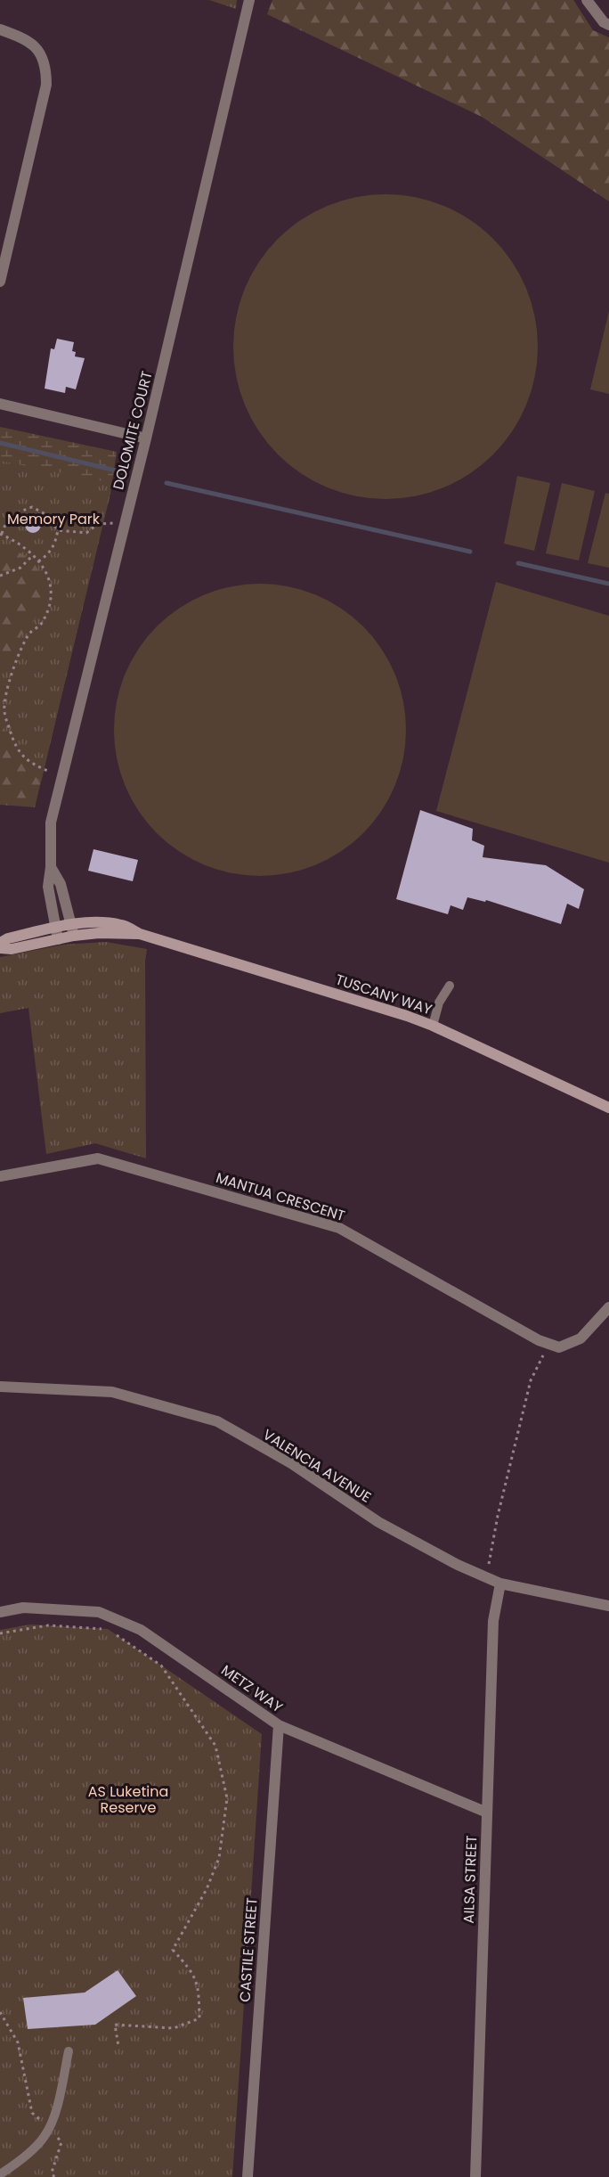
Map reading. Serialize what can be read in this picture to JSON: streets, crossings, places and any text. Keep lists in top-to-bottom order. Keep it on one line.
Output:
{"streets":{"street":["DOLOMITE COURT","TUSCANY WAY","MANTUA CRESCENT","VALENCIA AVENUE","METZ WAY","AILSA STREET","CASTILE STREET"]},"crossings":[["DOLOMITE COURT","TUSCANY WAY"],["VALENCIA AVENUE","AILSA STREET"],["METZ WAY","AILSA STREET"],["METZ WAY","CASTILE STREET"]],"parks":["Memory Park","AS Luketina Reserve"]}
